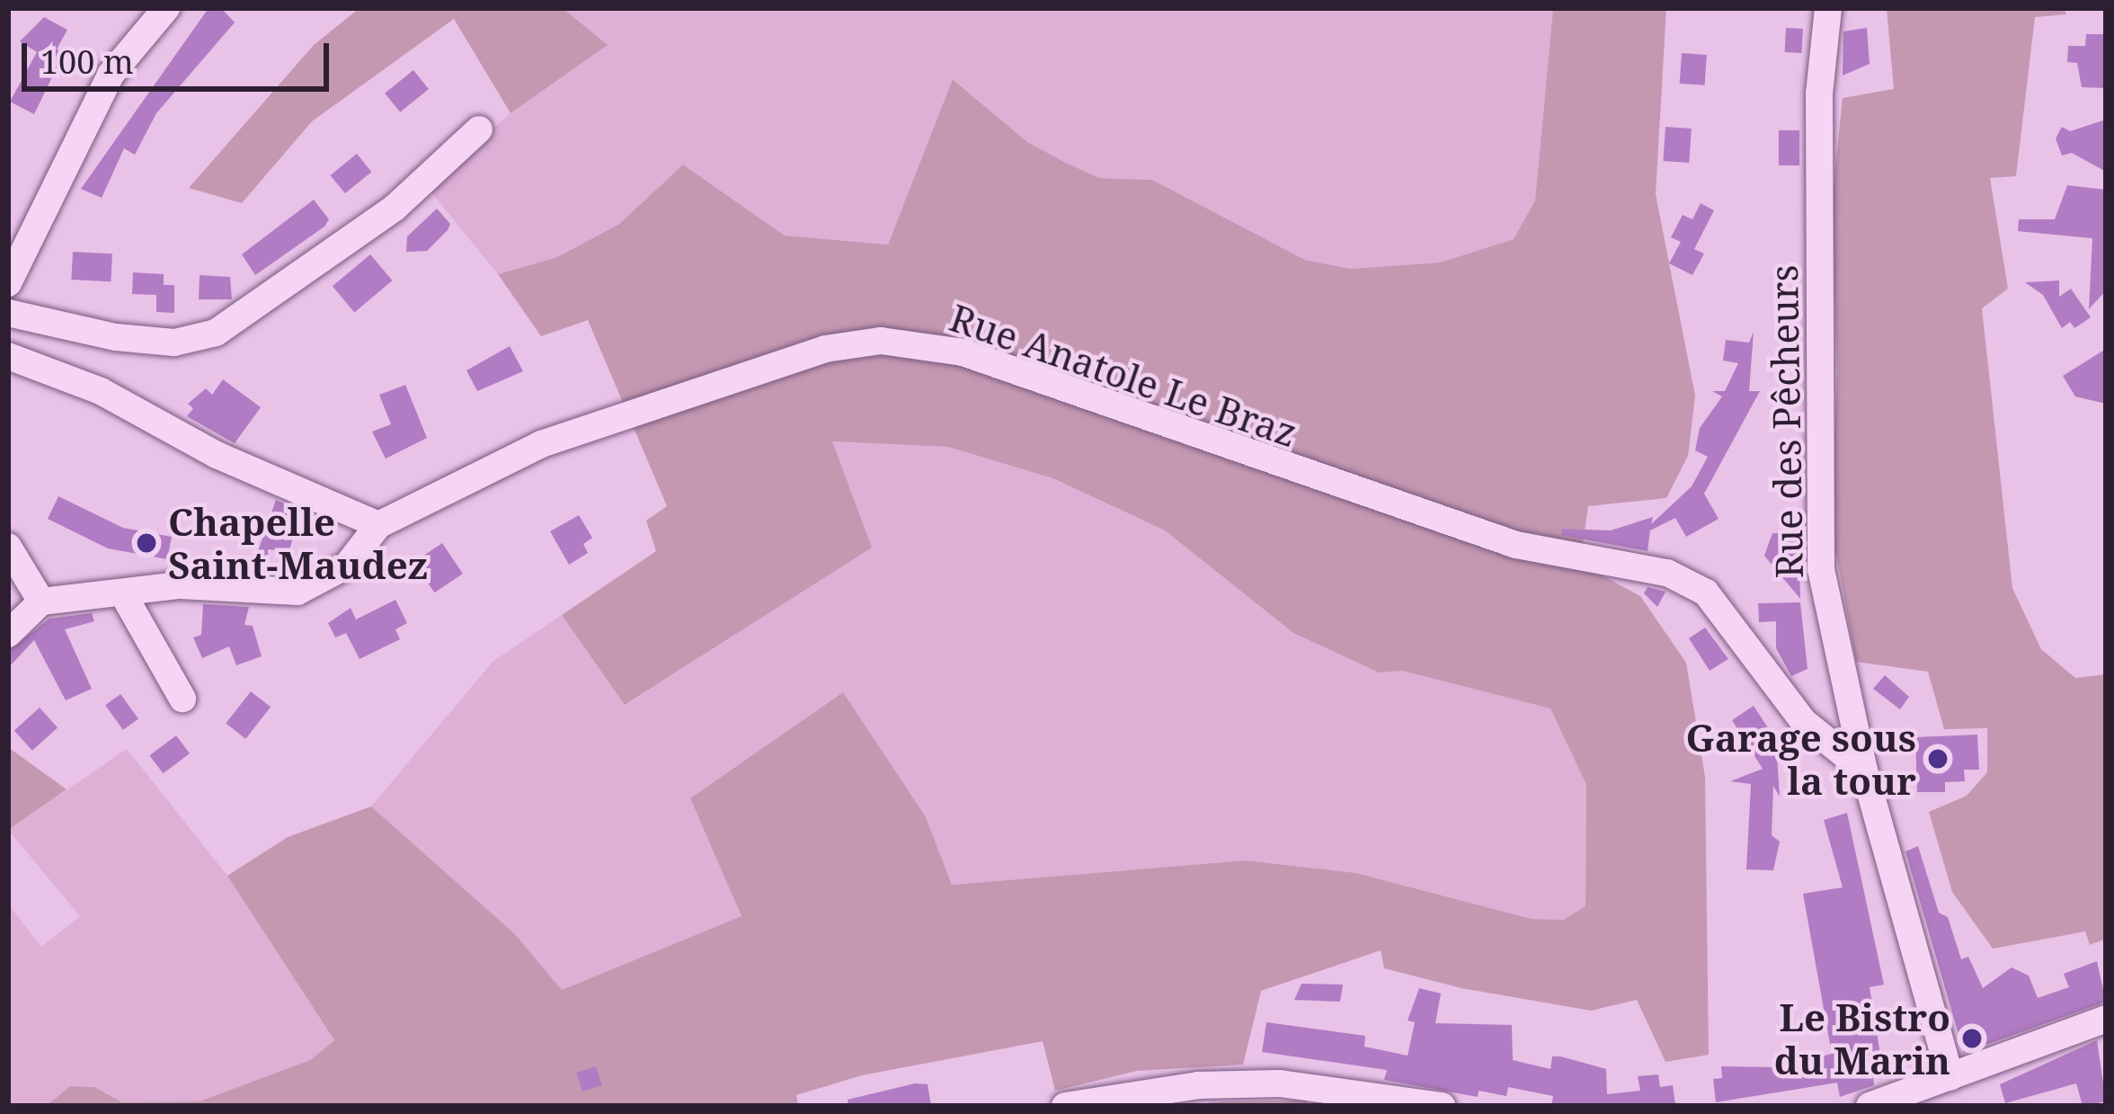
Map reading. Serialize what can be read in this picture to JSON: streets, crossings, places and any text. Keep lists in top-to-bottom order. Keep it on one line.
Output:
{"streets":{"street":["Rue Anatole Le Braz","Rue des Pêcheurs"]},"crossings":[["Rue Anatole Le Braz","Rue des Pêcheurs"]],"places":["Chapelle Saint-Maudez","Garage sous la tour","Le Bistro du Marin"],"scale_bar":"100 m"}
